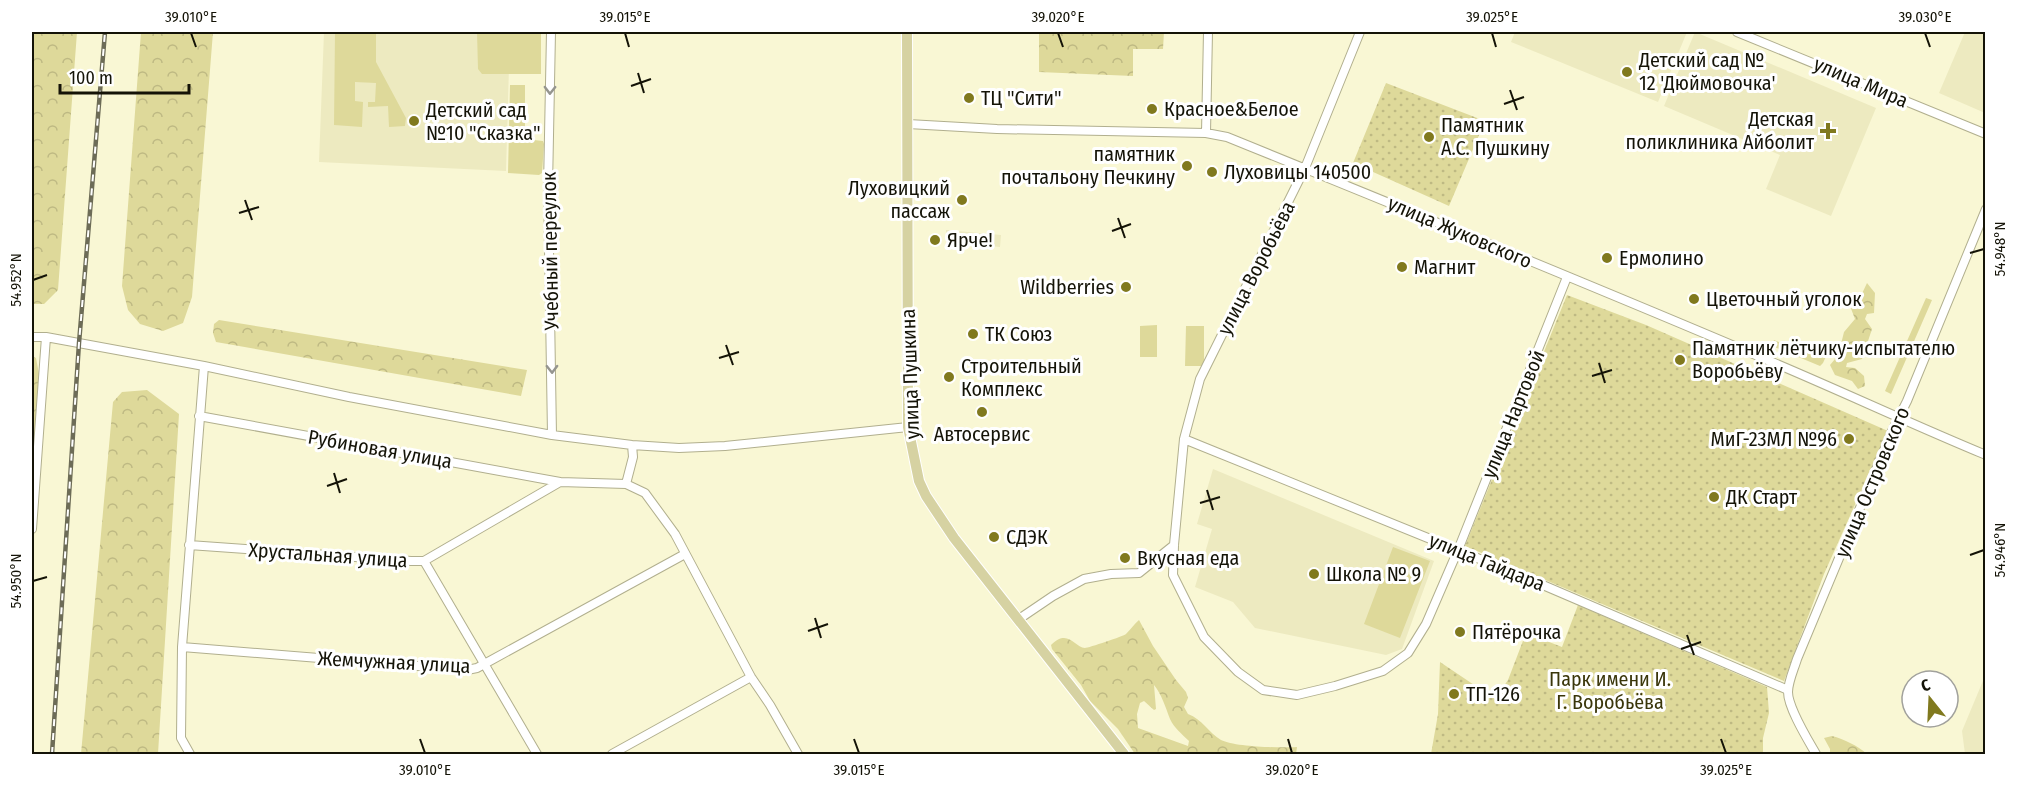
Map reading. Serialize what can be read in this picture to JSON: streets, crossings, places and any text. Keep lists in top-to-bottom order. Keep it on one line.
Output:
{"streets":{"main road":["улица Пушкина"],"street":["улица Мира","улица Жуковского","Учебный переулок","улица Воробьёва","улица Нартовой","Рубиновая улица","улица Островского","Хрустальная улица","улица Гайдара","Жемчужная улица"]},"crossings":[["улица Жуковского","улица Воробьёва"],["улица Жуковского","улица Пушкина"],["улица Жуковского","улица Нартовой"],["улица Жуковского","улица Островского"],["улица Воробьёва","улица Нартовой"],["улица Воробьёва","улица Гайдара"],["улица Нартовой","улица Гайдара"],["Рубиновая улица","Хрустальная улица"],["улица Островского","улица Гайдара"]],"one_way":["Учебный переулок"],"parks":["Парк имени И. Г. Воробьёва"],"places":{"other":["Детский сад № 12 'Дюймовочка'","ТЦ \"Сити\"","Красное&Белое","Детский сад №10 \"Сказка\"","Памятник А.С. Пушкину","памятник почтальону Печкину","Луховицы 140500","Луховицкий пассаж","Ярче!","Ермолино","Магнит","Wildberries","Цветочный уголок","ТК Союз","Памятник лётчику-испытателю Воробьёву","Строительный Комплекс","Автосервис","МиГ-23МЛ №96","ДК Старт","СДЭК","Вкусная еда","Школа № 9","Пятёрочка","ТП-126"],"health":["Детская поликлиника Айболит"]},"scale_bar":"100 m","north":"top","coordinates":["39.010°E","39.015°E","39.020°E","39.025°E","39.030°E","54.948°N","54.952°N","54.946°N","54.950°N"]}
